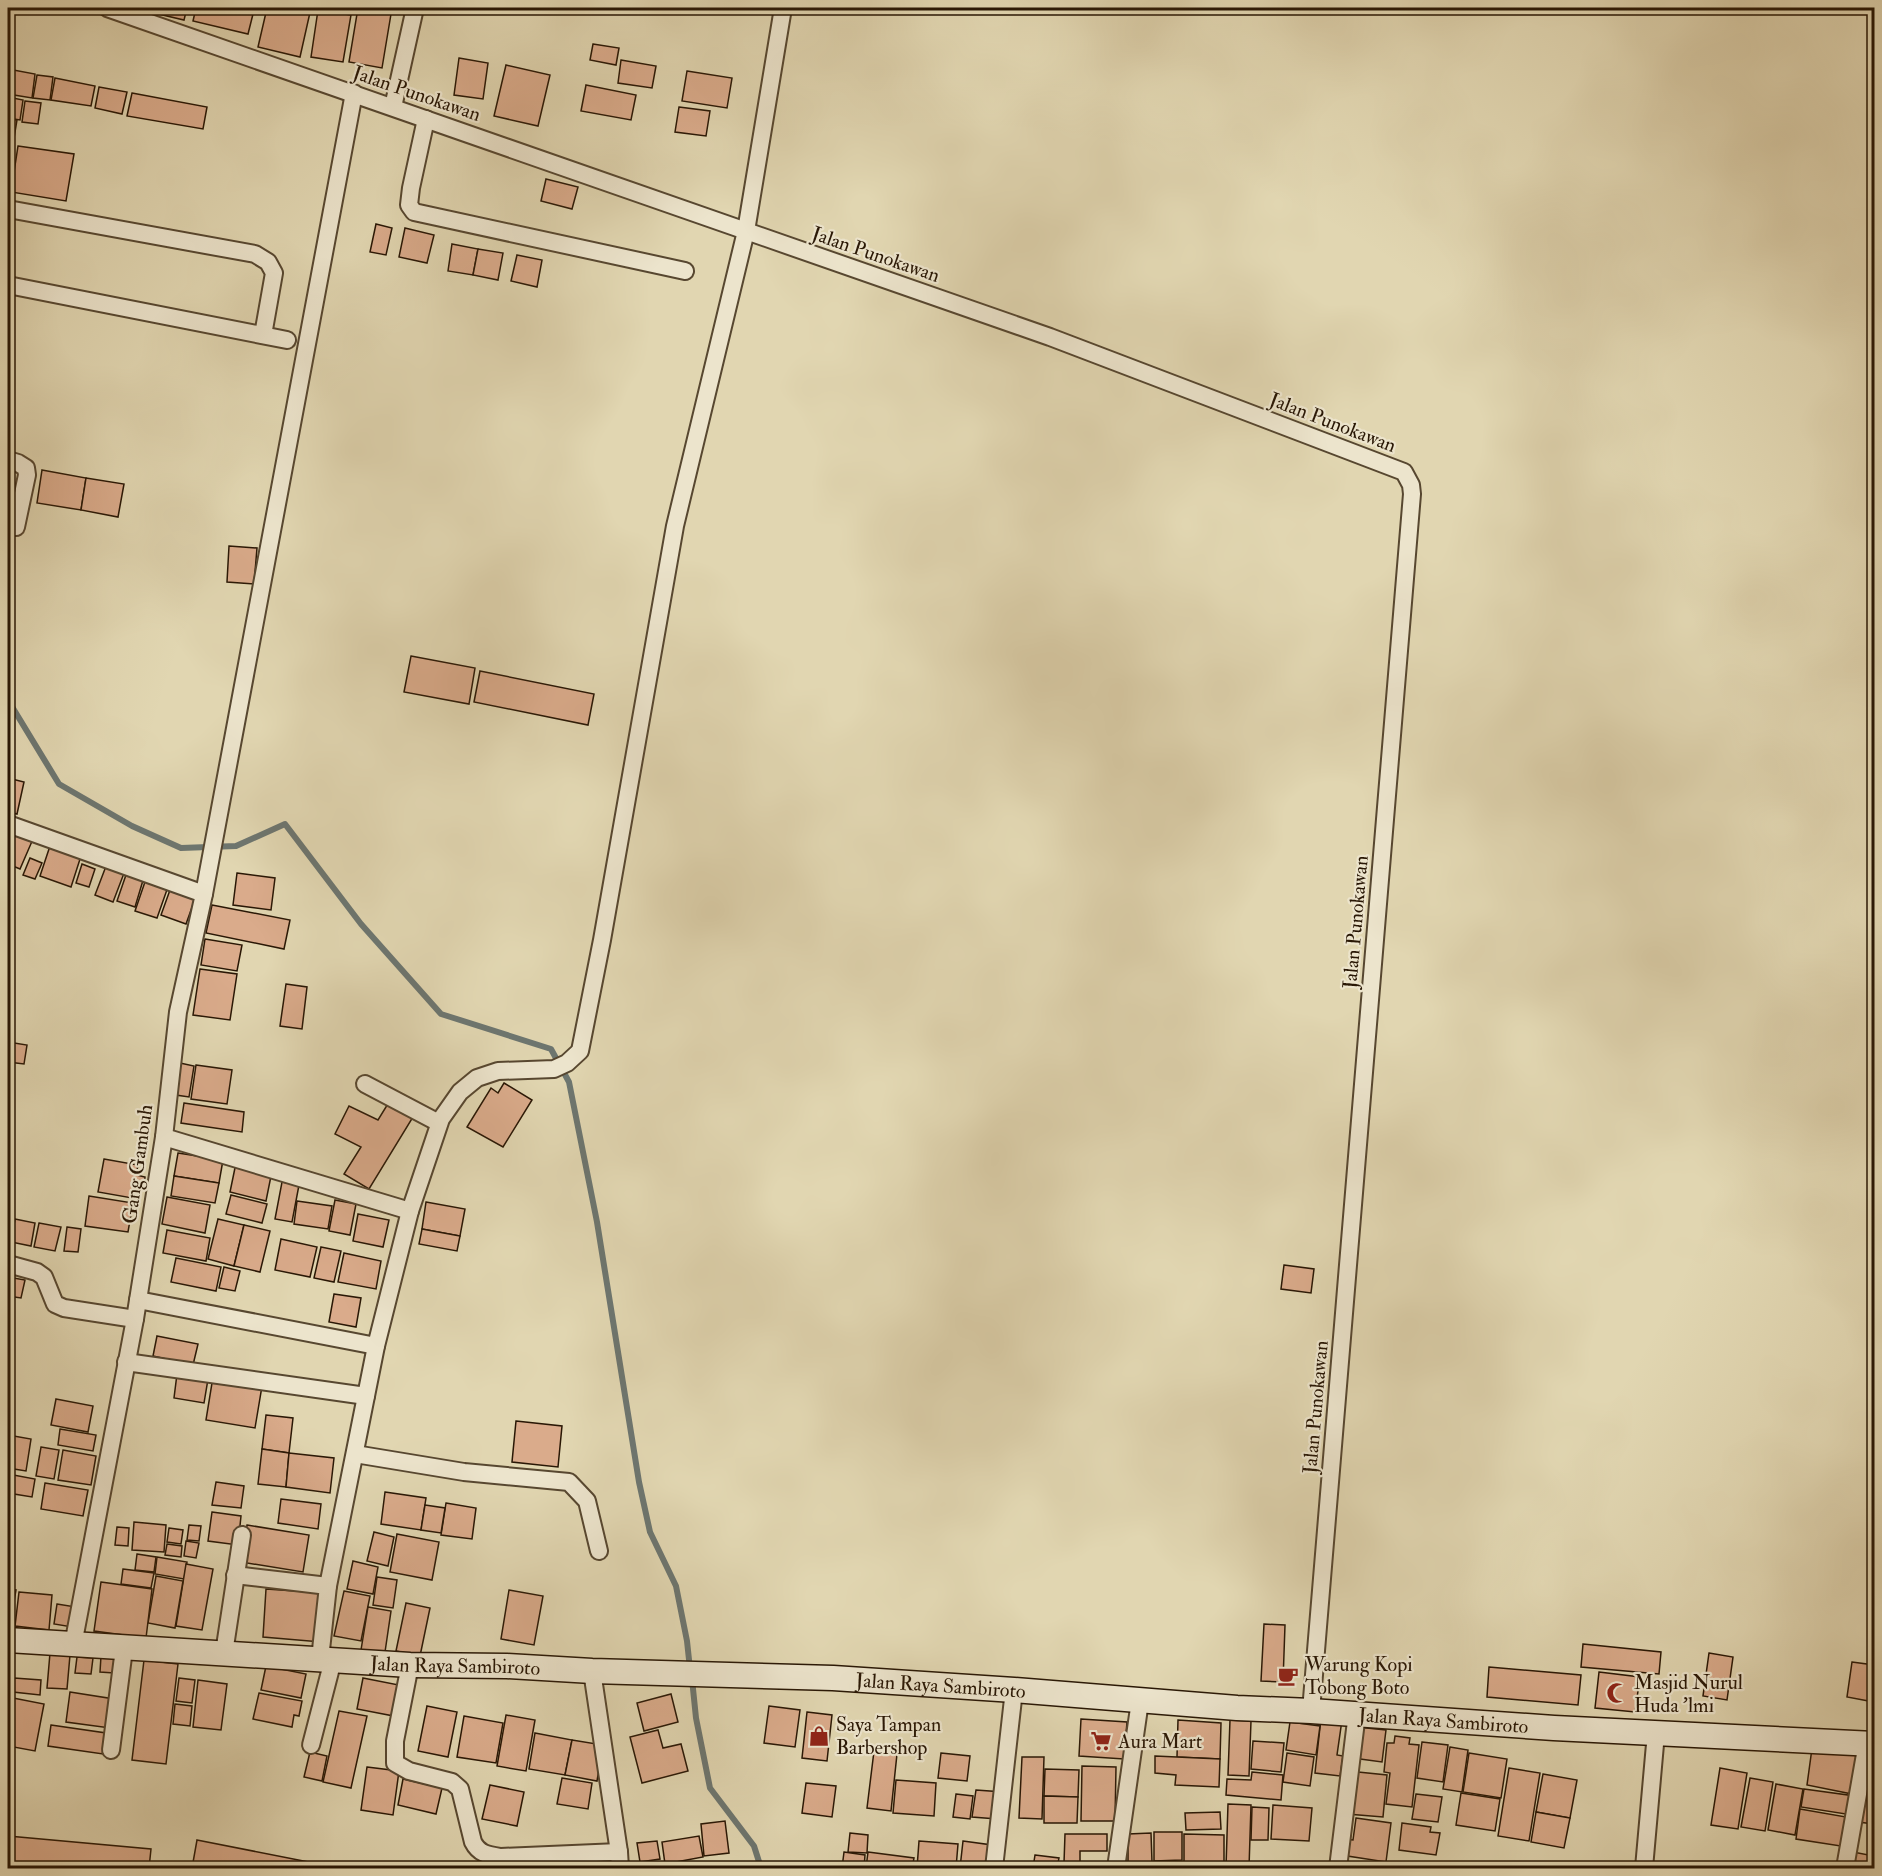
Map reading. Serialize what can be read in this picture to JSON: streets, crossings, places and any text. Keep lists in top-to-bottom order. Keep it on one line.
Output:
{"streets":{"street":["Jalan Punokawan","Gang Gambuh","Jalan Raya Sambiroto"]},"crossings":[["Jalan Punokawan","Gang Gambuh"],["Jalan Punokawan","Jalan Raya Sambiroto"],["Gang Gambuh","Jalan Raya Sambiroto"]],"places":{"cafe":["Warung Kopi Tobong Boto"],"mosque":["Masjid Nurul Huda 'lmi"],"shop":["Saya Tampan Barbershop"],"supermarket":["Aura Mart"]}}
